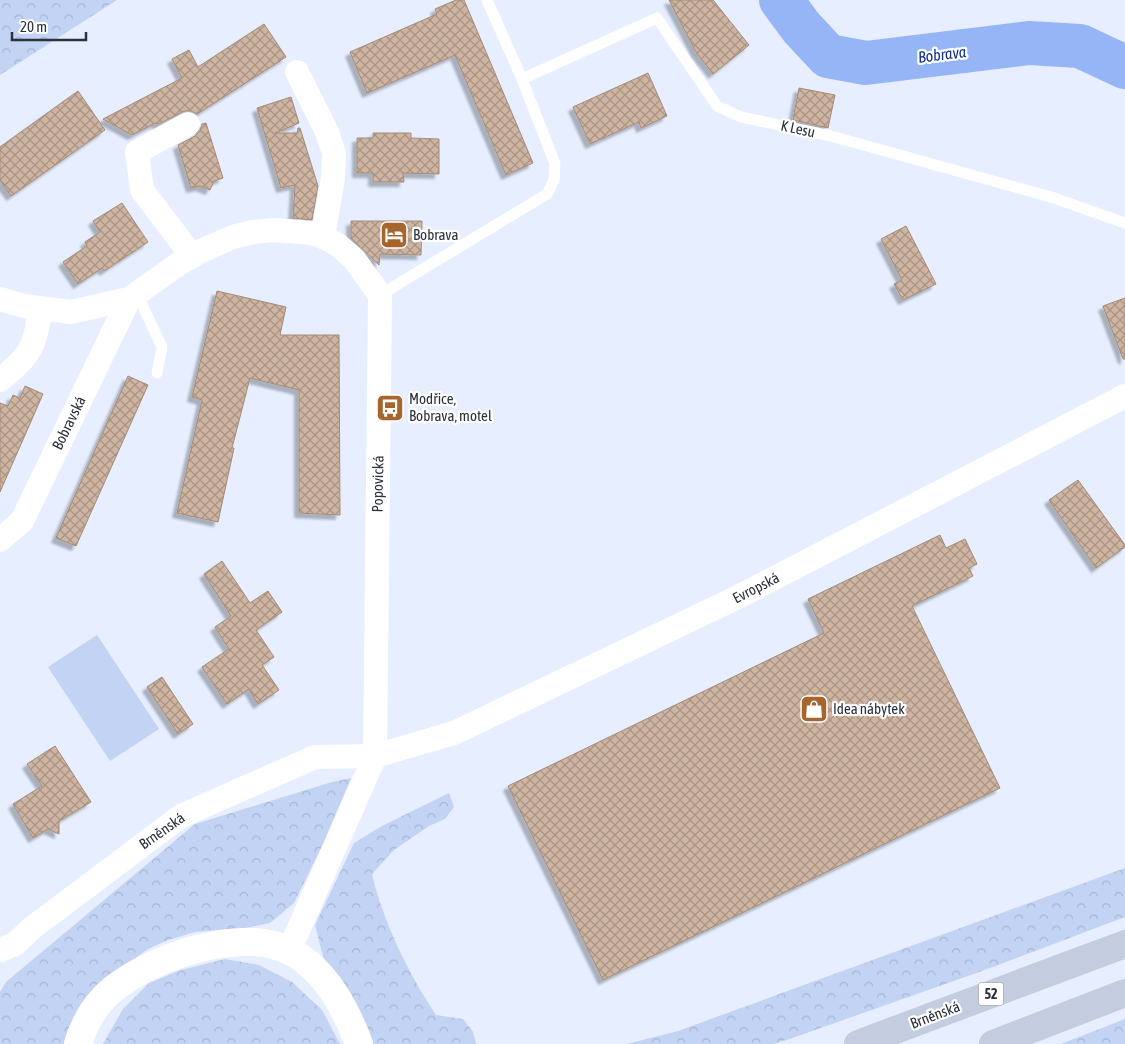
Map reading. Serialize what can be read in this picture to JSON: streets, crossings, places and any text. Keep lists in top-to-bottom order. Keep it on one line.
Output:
{"streets":{"highway":["Brněnská","52"],"street":["Bobravská","Popovická","Evropská"],"lane":["K Lesu"]},"crossings":[["Popovická","Evropská"],["Popovická","Brněnská"],["Evropská","Brněnská"]],"water":["Bobrava"],"places":{"hotel":["Bobrava"],"bus stop":["Modřice, Bobrava, motel"],"shop":["Idea nábytek"]},"scale_bar":"20 m"}
